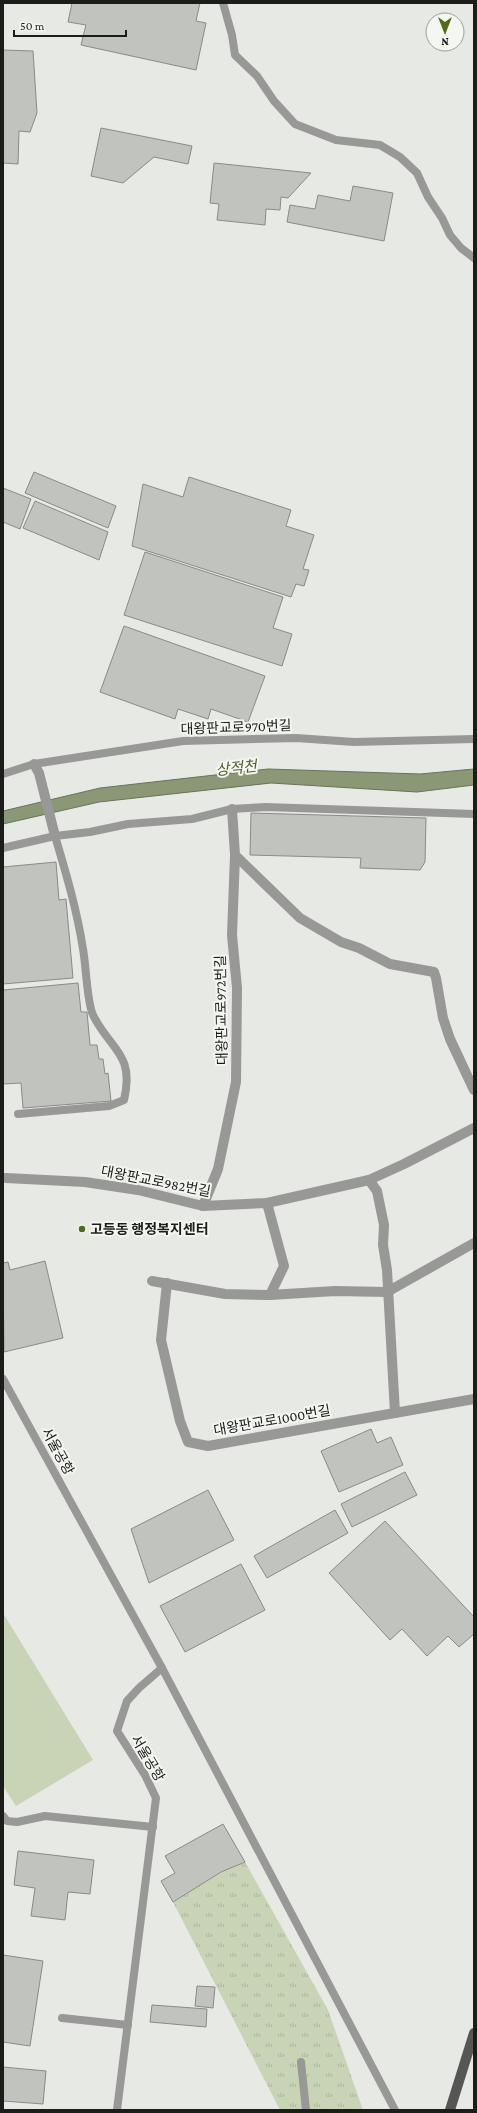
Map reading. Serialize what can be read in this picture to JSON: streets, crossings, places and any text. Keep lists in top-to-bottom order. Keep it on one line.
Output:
{"streets":{"street":["대왕판교로972번길","대왕판교로982번길","대왕판교로1000번길"],"lane":["대왕판교로970번길","서울공항"]},"crossings":[["대왕판교로972번길","대왕판교로982번길"]],"water":["상적천"],"places":["고등동 행정복지센터"],"scale_bar":"50 m","north":"bottom"}
